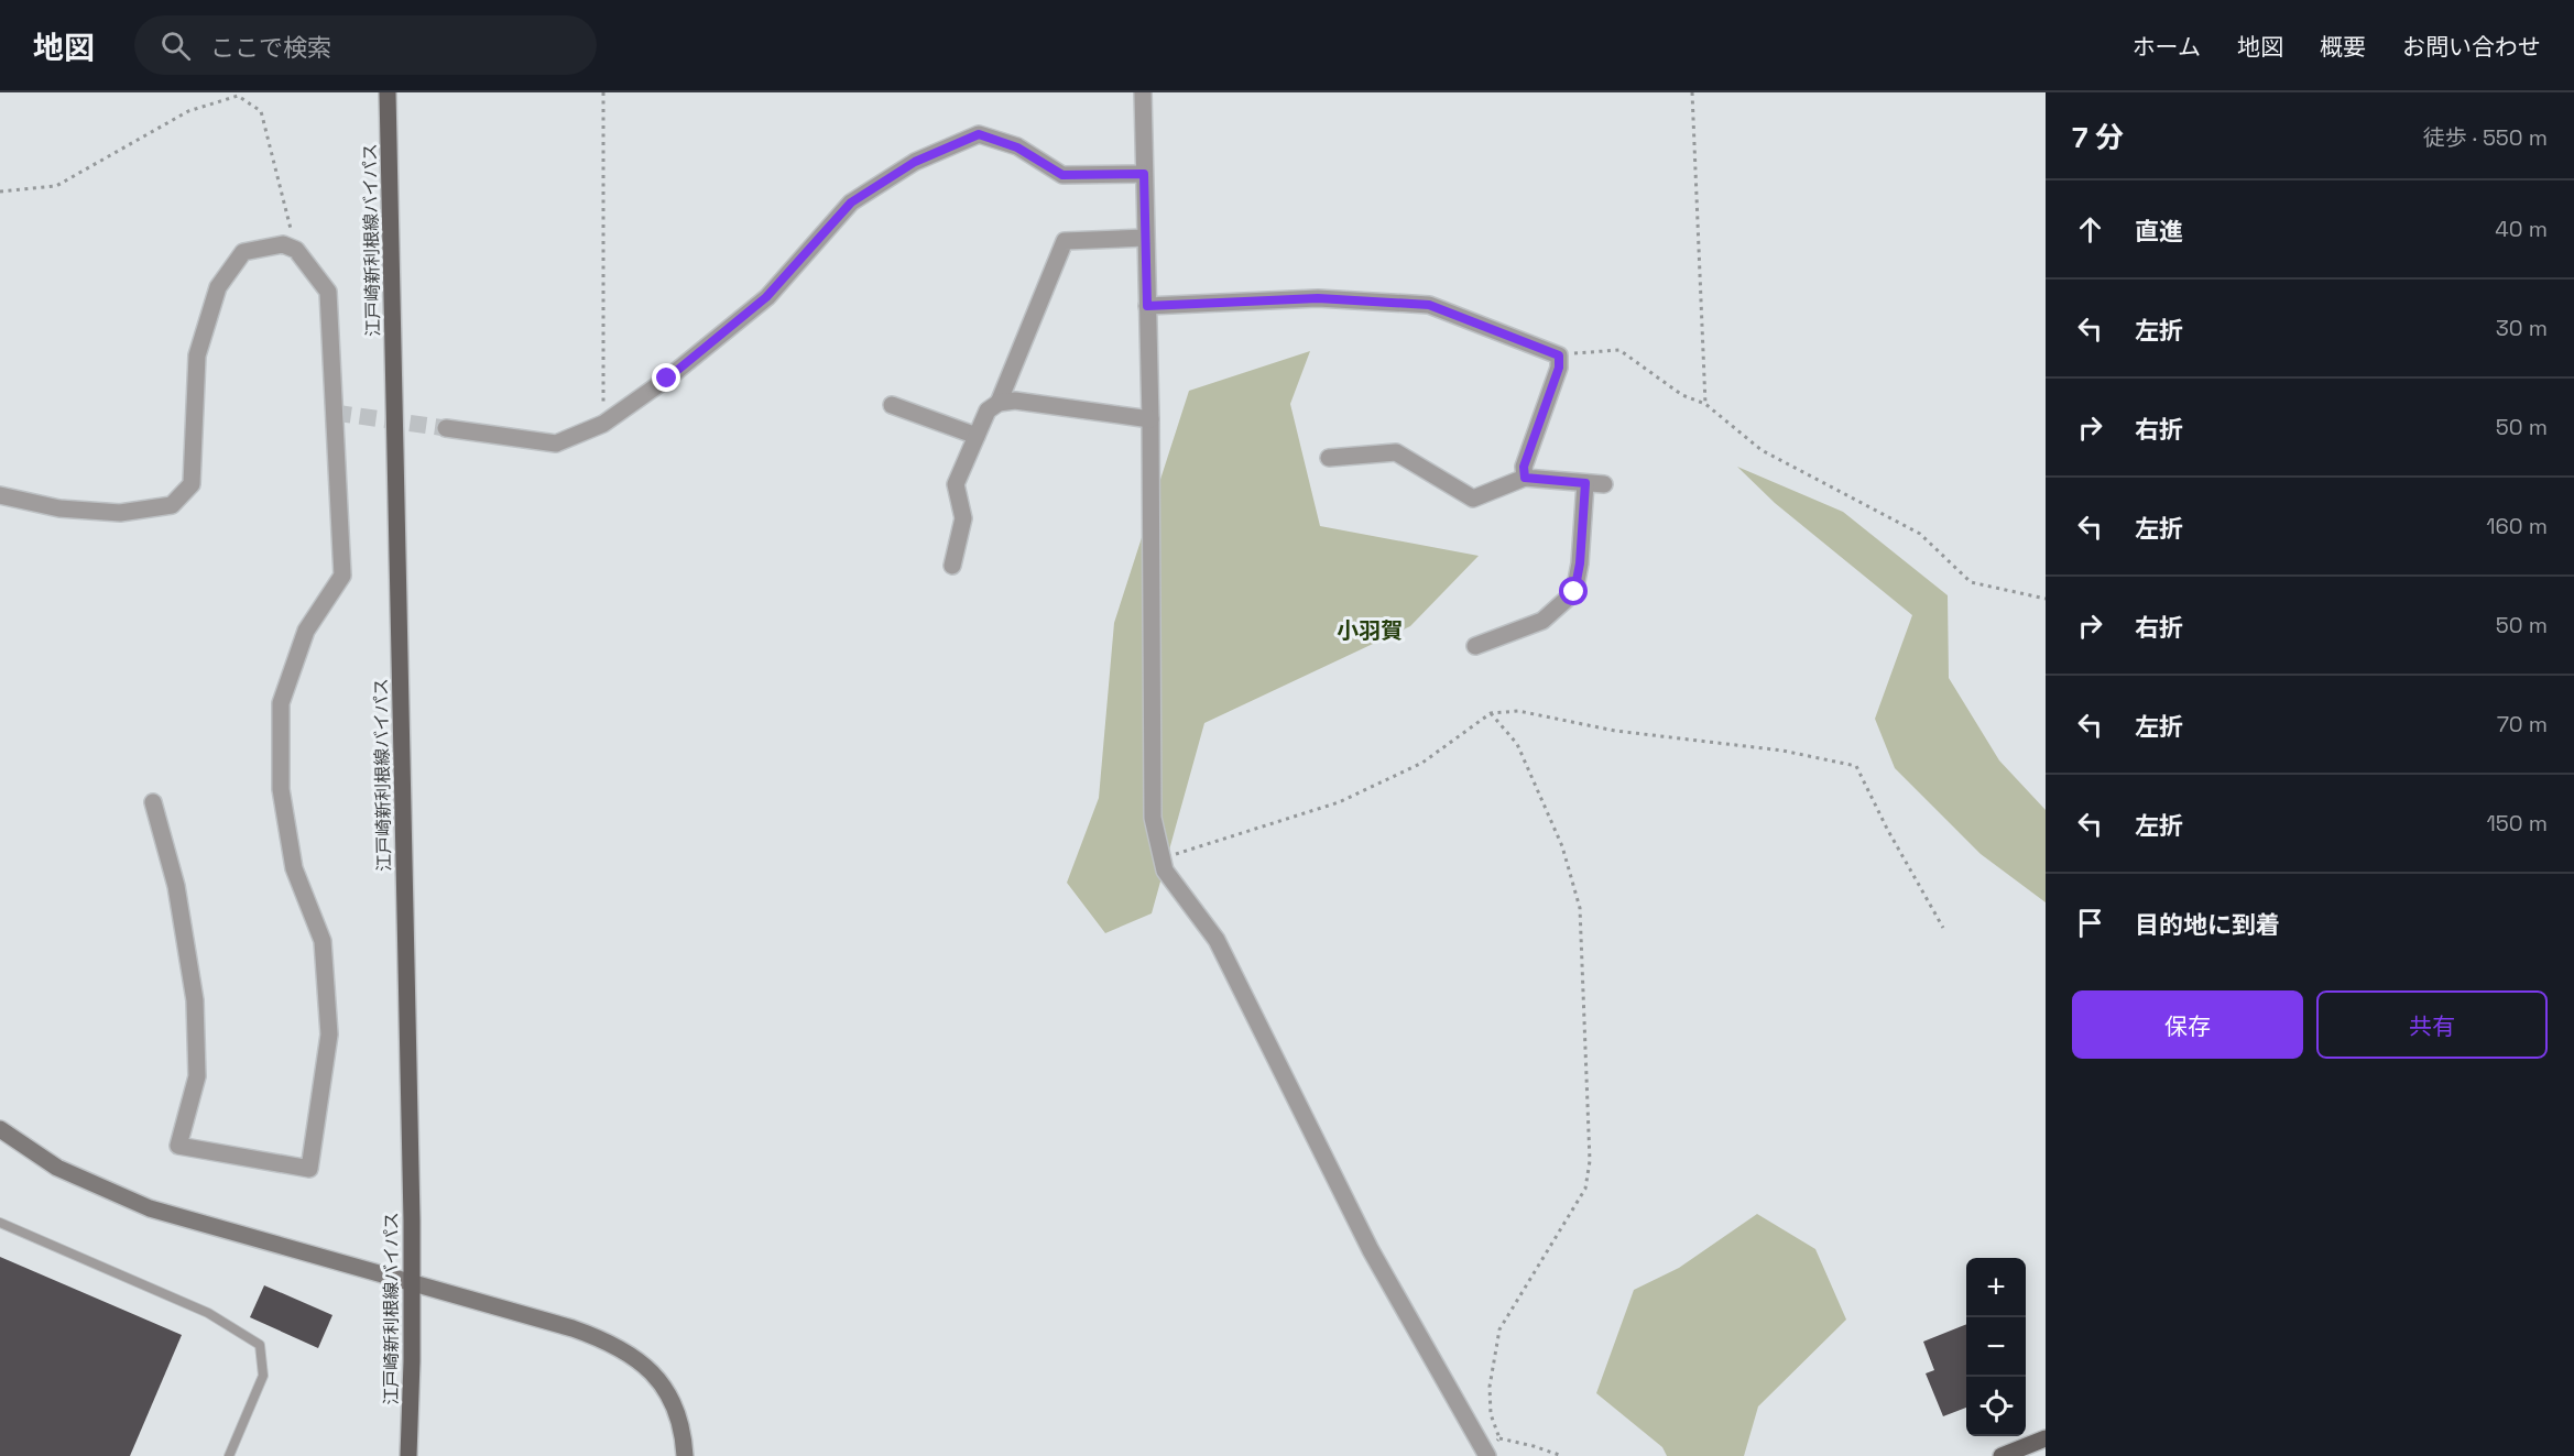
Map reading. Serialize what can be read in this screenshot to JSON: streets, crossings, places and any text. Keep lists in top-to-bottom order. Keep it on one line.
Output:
{"streets":{"main road":["江戸崎新利根線バイパス"]},"districts":["小羽賀"],"page":{"header":"地図","search":"ここで検索","nav":["ホーム","地図","概要","お問い合わせ"],"heading":["7 分","徒歩 · 550 m"],"list":[["直進","40 m"],["左折","30 m"],["右折","50 m"],["左折","160 m"],["右折","50 m"],["左折","70 m"],["左折","150 m"],"目的地に到着"],"buttons":["保存","共有"],"map_buttons":["+","−"]}}
